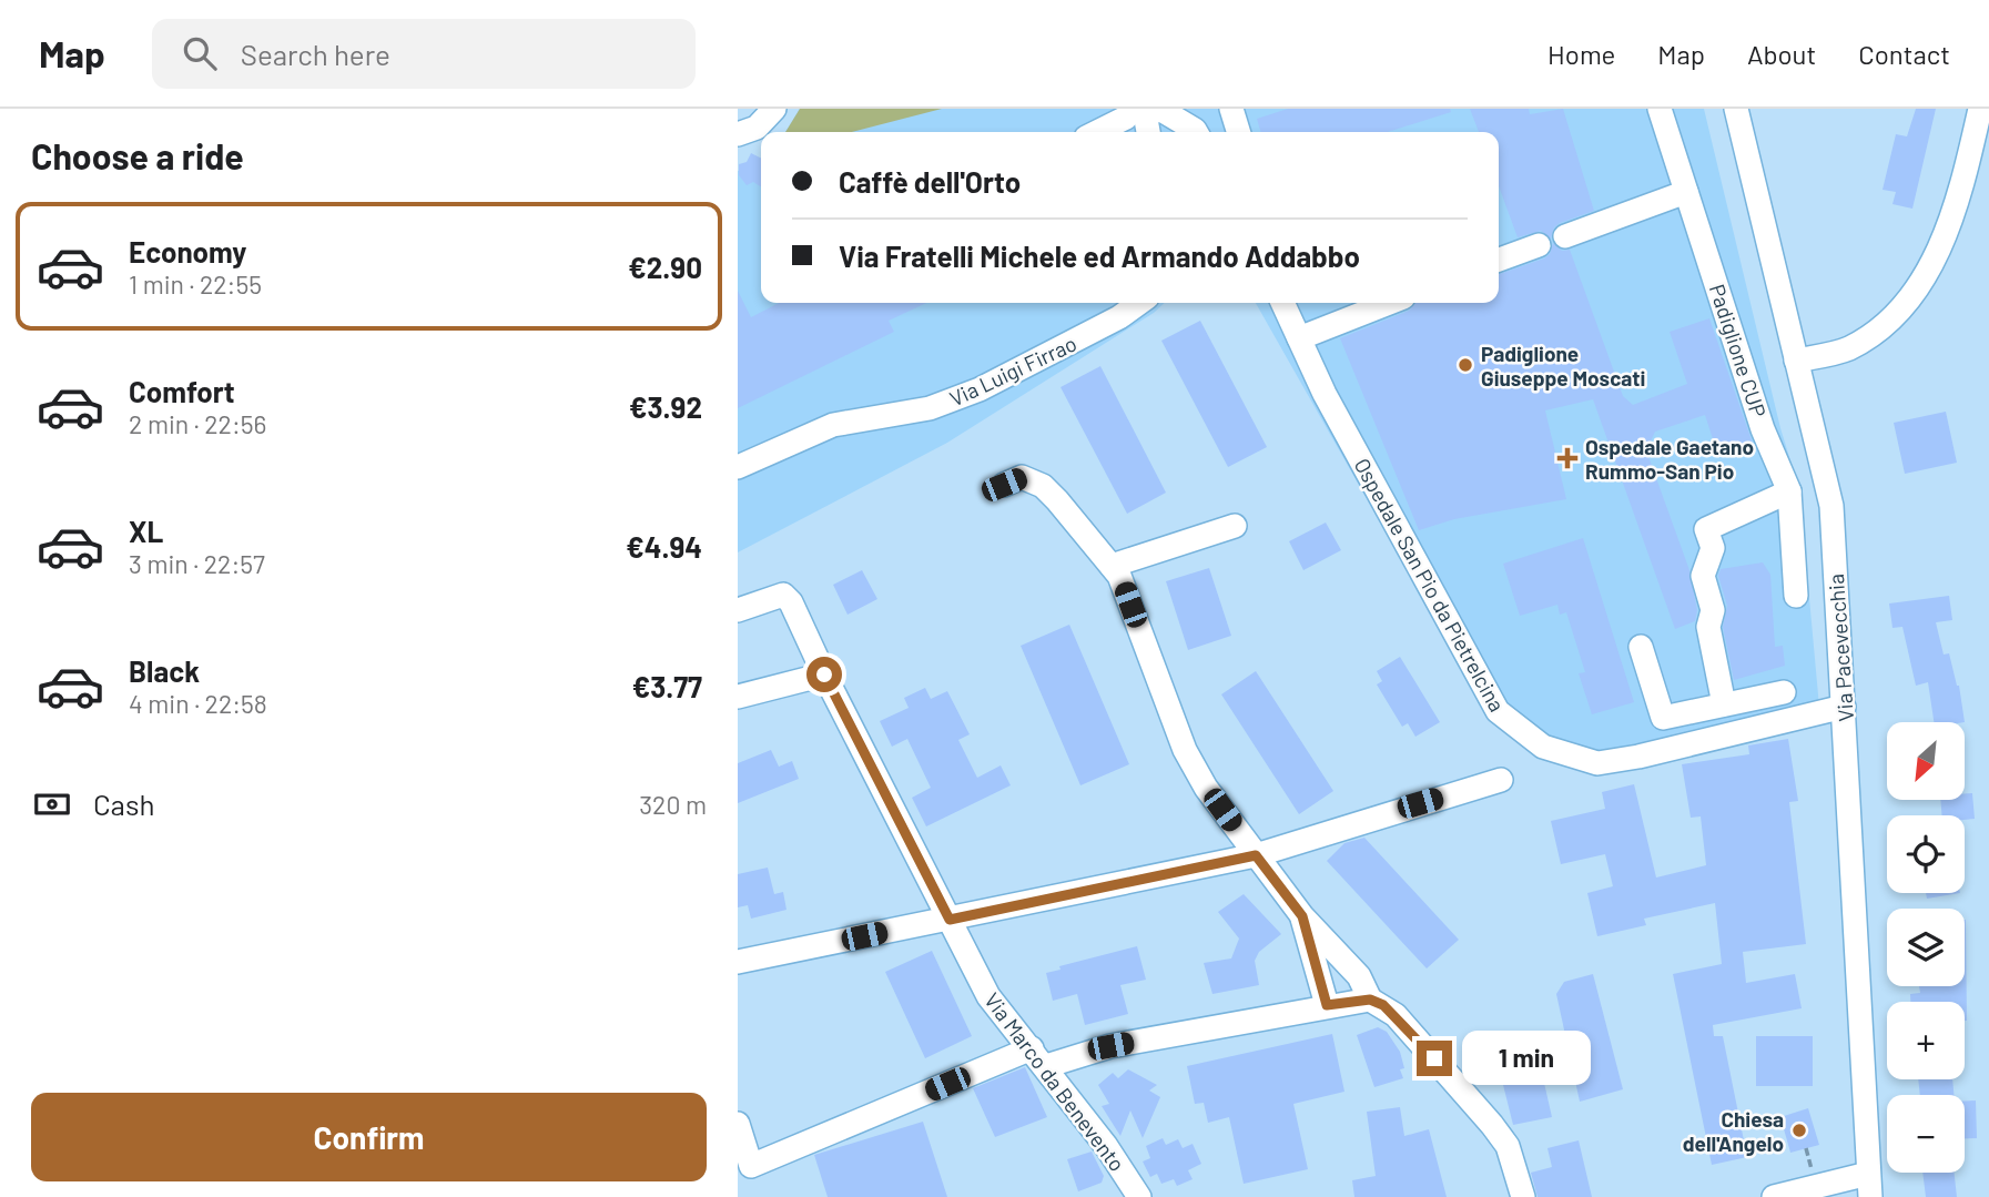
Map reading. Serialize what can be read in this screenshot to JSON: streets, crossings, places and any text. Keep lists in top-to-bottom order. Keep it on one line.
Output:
{"streets":{"street":["Padiglione CUP","Via Luigi Firrao","Ospedale San Pio da Pietrelcina","Via Pacevecchia","Via Marco da Benevento"]},"crossings":[["Ospedale San Pio da Pietrelcina","Via Pacevecchia"]],"places":{"other":["Padiglione Giuseppe Moscati","Chiesa dell'Angelo"],"health":["Ospedale Gaetano Rummo-San Pio"]},"north":"bottom left","page":{"header":"Map","search":"Search here","nav":["Home","Map","About","Contact"],"heading":"Choose a ride","banner":["Caffè dell'Orto","Via Fratelli Michele ed Armando Addabbo"],"list":[{"name":"Economy","note":"1 min · 22:55","value":"€2.90"},{"name":"Comfort","note":"2 min · 22:56","value":"€3.92"},{"name":"XL","note":"3 min · 22:57","value":"€4.94"},{"name":"Black","note":"4 min · 22:58","value":"€3.77"}],"map_buttons":["+","−"],"pay":["Cash","320 m"],"bubble":"1 min","buttons":"Confirm"}}
